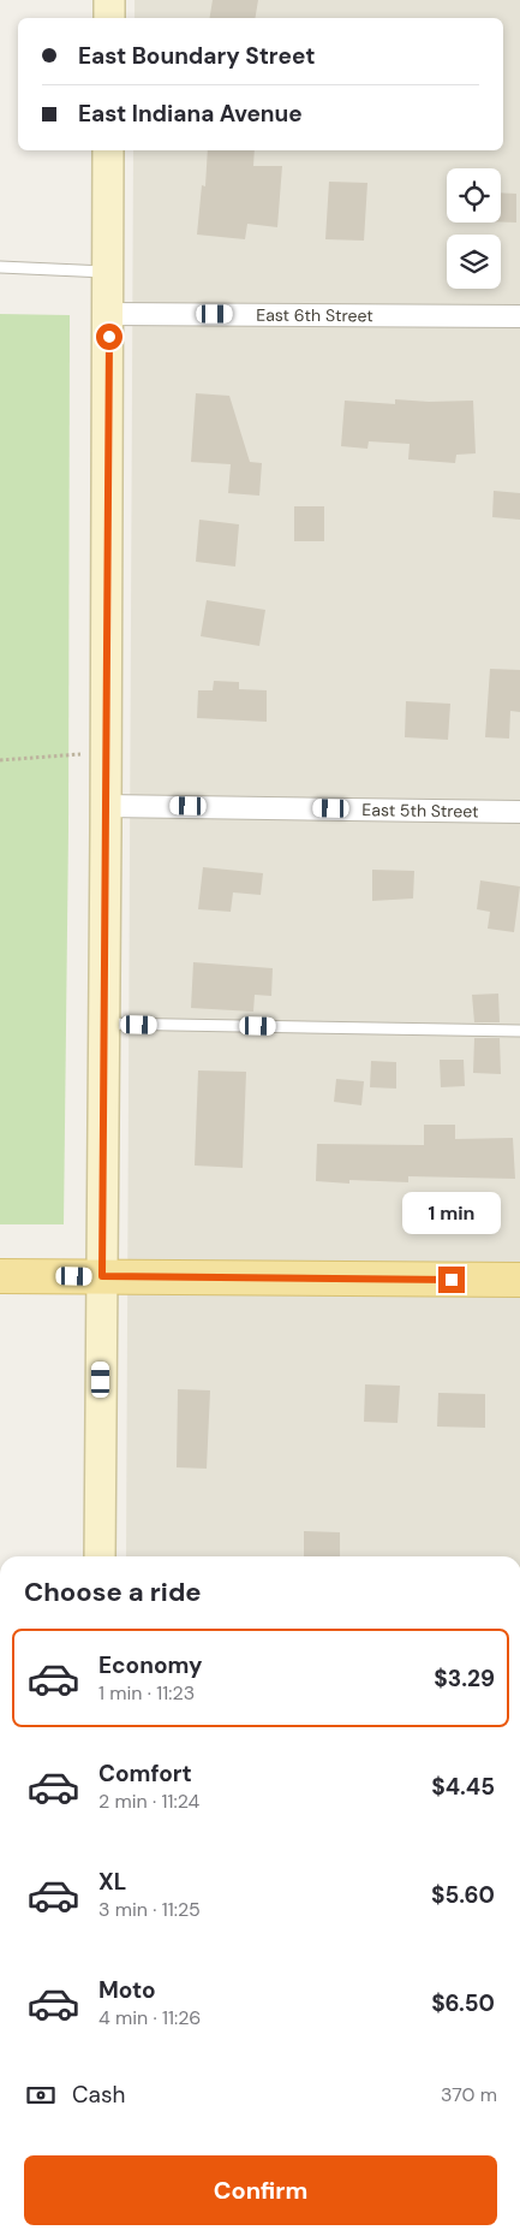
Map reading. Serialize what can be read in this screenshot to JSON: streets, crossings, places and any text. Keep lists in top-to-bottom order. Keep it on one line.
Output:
{"streets":{"street":["East 6th Street","East 5th Street"]},"page":{"banner":["East Boundary Street","East Indiana Avenue"],"bubble":"1 min","heading":"Choose a ride","list":[{"name":"Economy","note":"1 min · 11:23","value":"$3.29"},{"name":"Comfort","note":"2 min · 11:24","value":"$4.45"},{"name":"XL","note":"3 min · 11:25","value":"$5.60"},{"name":"Moto","note":"4 min · 11:26","value":"$6.50"}],"pay":["Cash","370 m"],"buttons":"Confirm"}}
